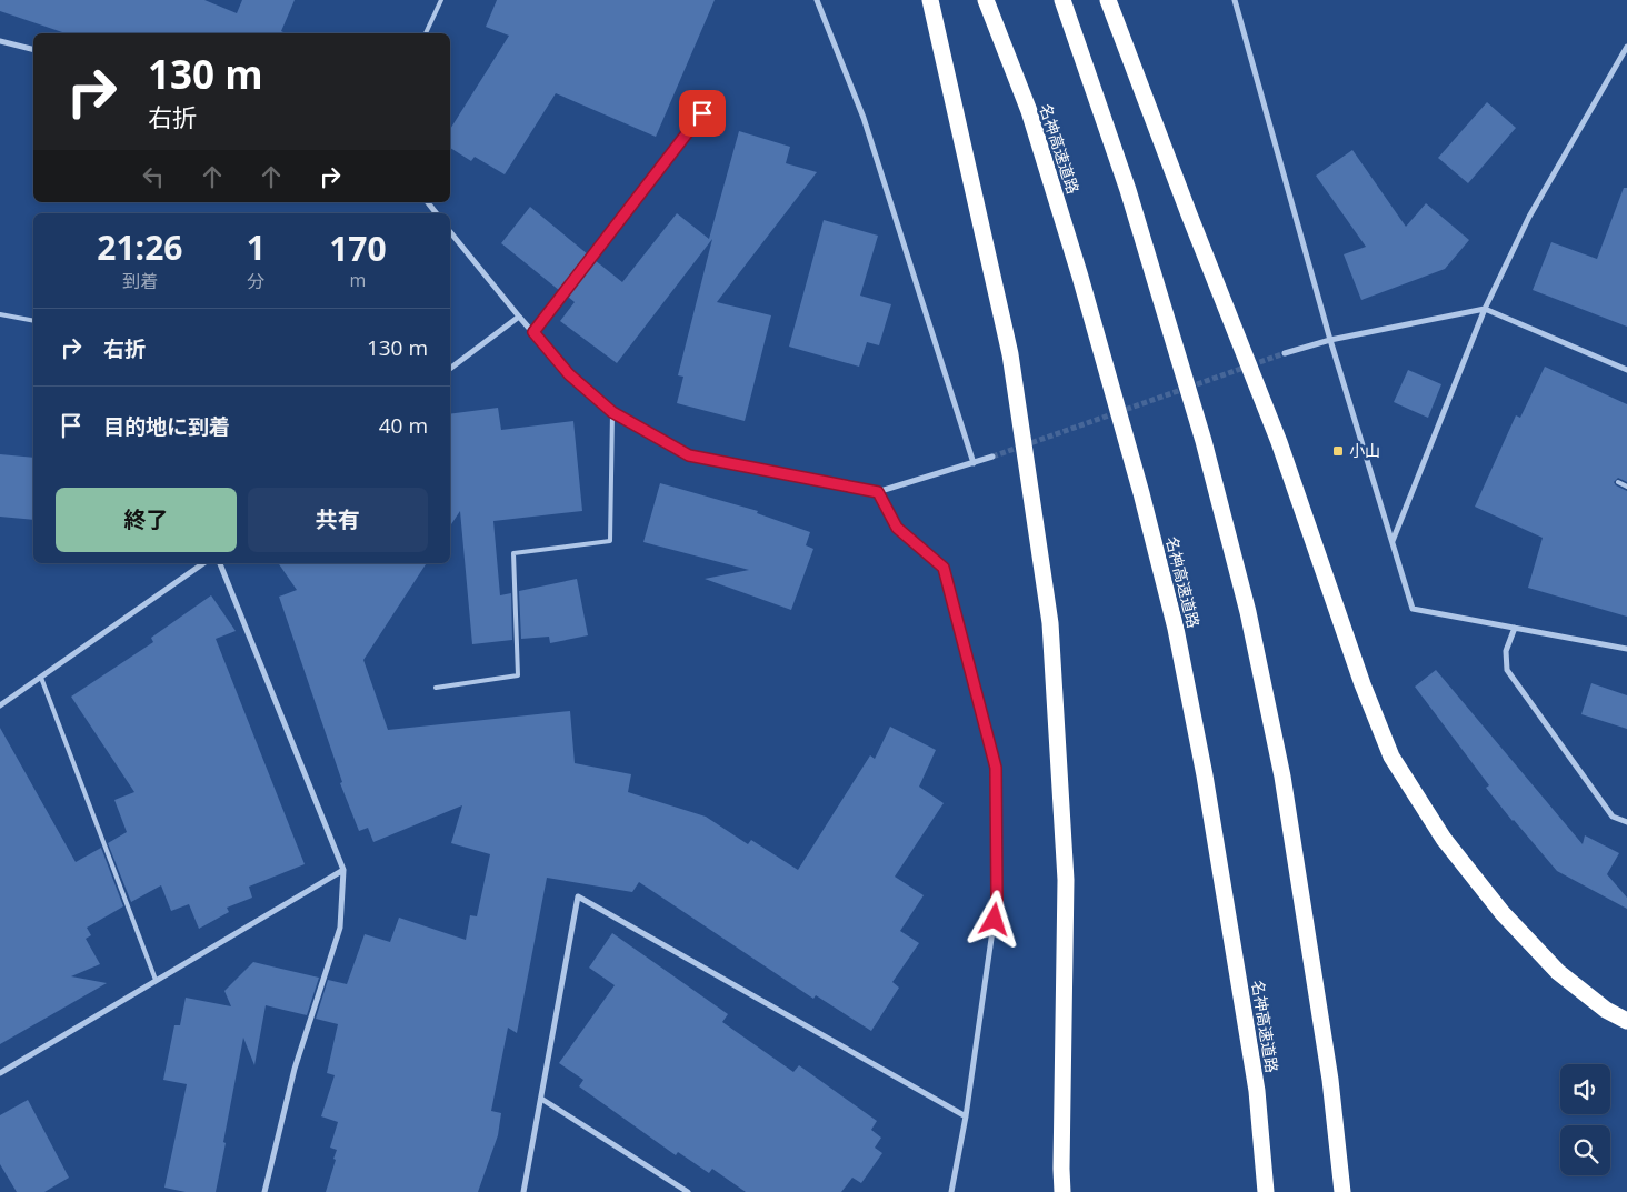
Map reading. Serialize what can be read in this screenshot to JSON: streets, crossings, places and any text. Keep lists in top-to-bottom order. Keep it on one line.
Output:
{"streets":{"highway":["名神高速道路"]},"places":{"transit":["小山"]},"page":{"turn":["130 m","右折"],"eta":["21:26","到着","1","分","170","m"],"list":[{"name":"右折","value":"130 m"},{"name":"目的地に到着","value":"40 m"}],"buttons":["終了","共有"]}}
